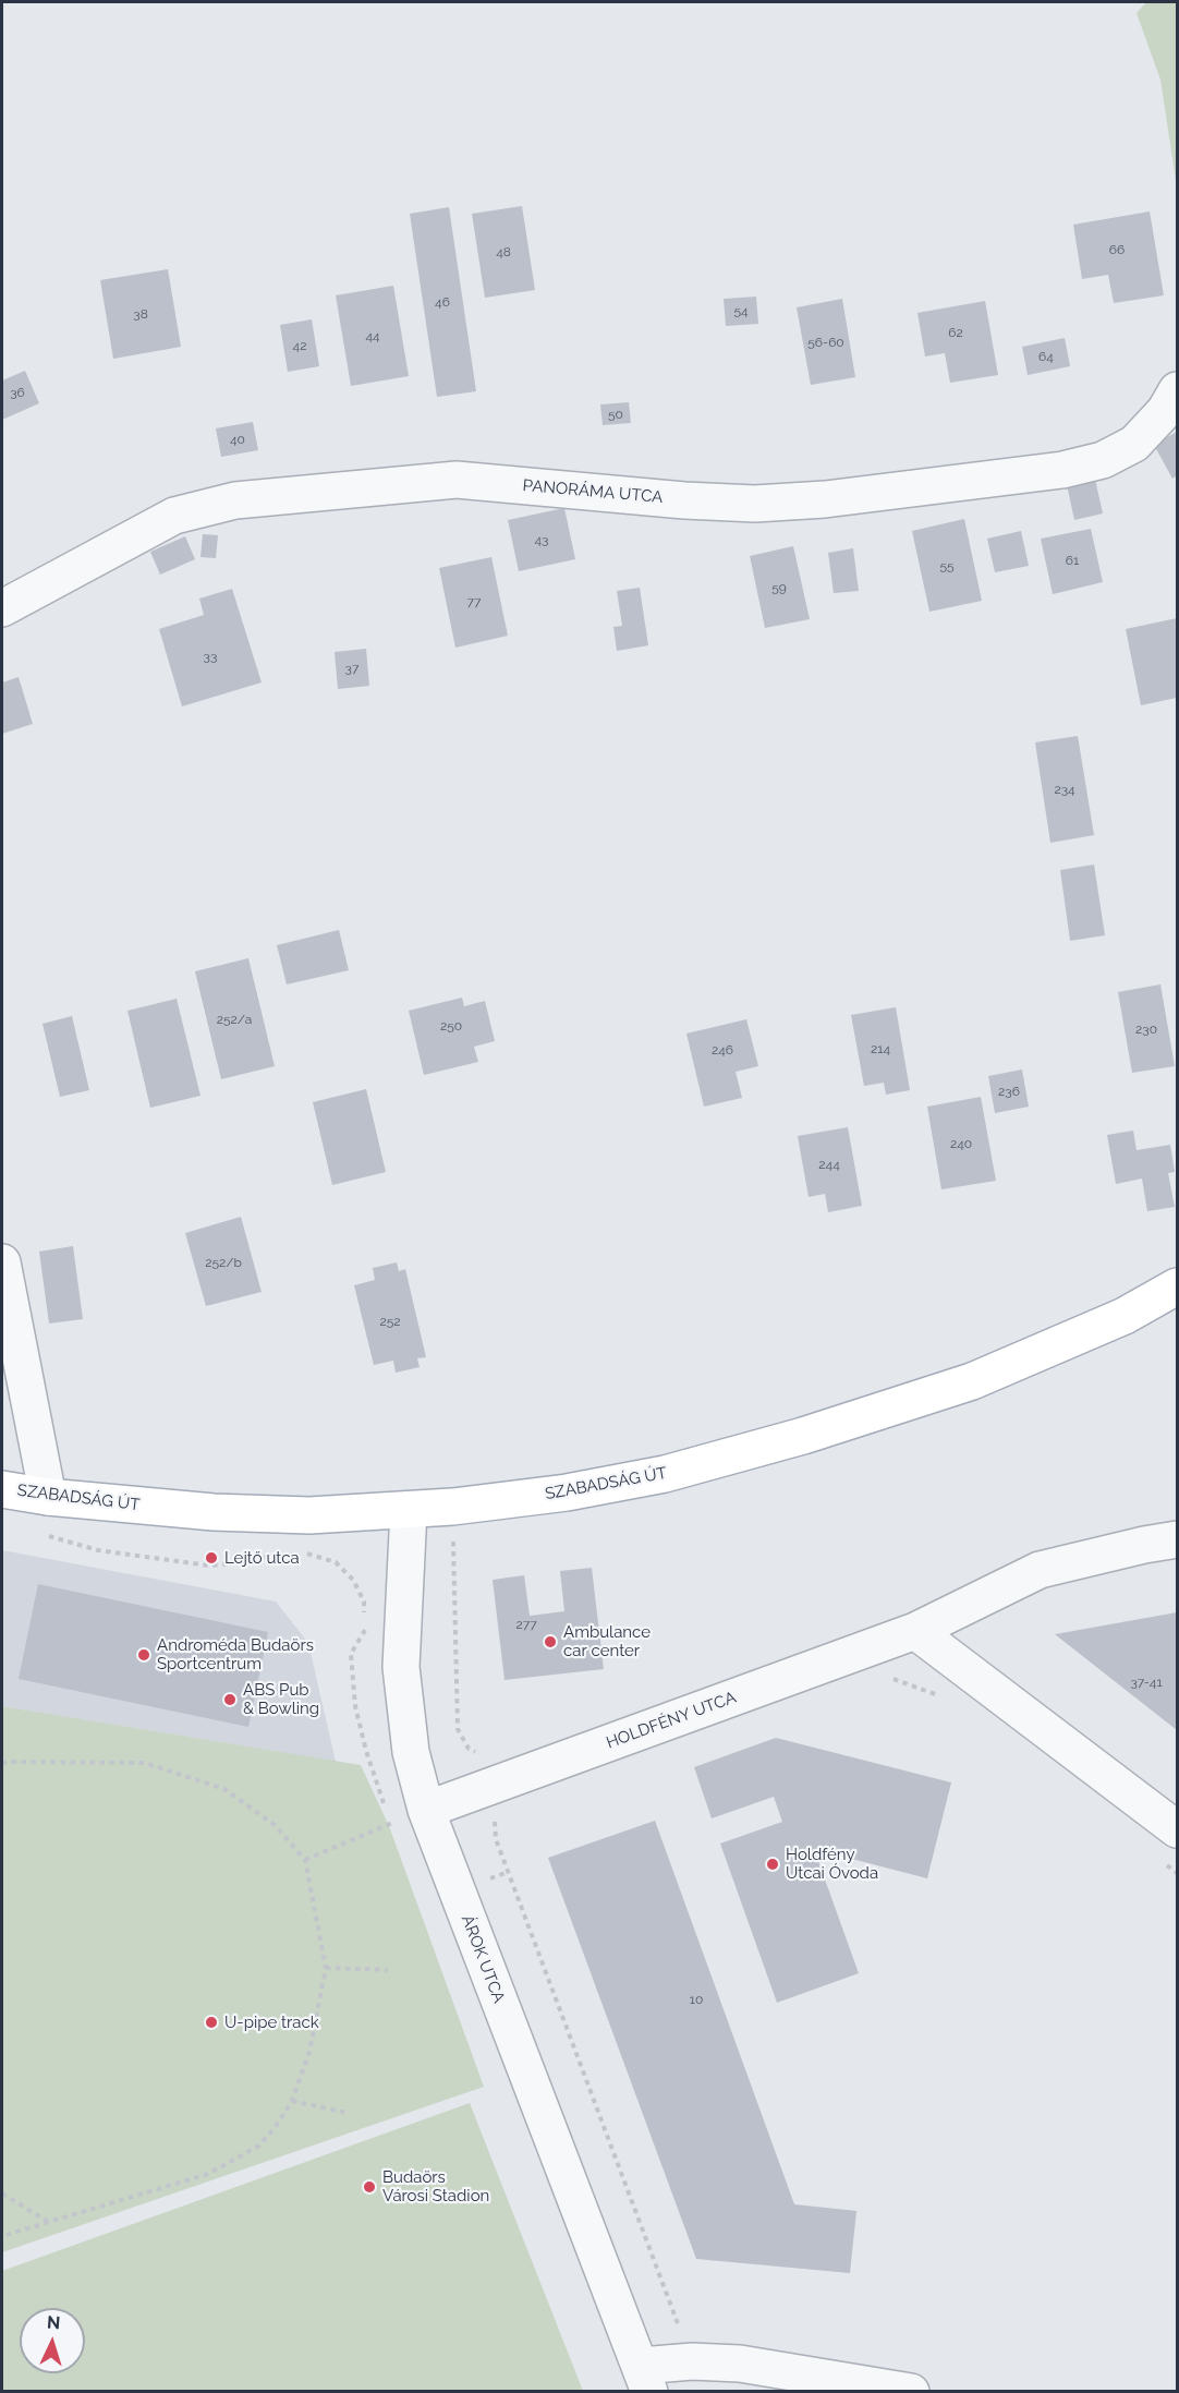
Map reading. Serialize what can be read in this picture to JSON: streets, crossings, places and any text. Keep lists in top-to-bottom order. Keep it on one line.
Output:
{"streets":{"main road":["SZABADSÁG ÚT"],"street":["PANORÁMA UTCA","HOLDFÉNY UTCA","ÁROK UTCA"]},"crossings":[["SZABADSÁG ÚT","ÁROK UTCA"],["HOLDFÉNY UTCA","ÁROK UTCA"]],"places":["Lejtő utca","Ambulance car center","Androméda Budaörs Sportcentrum","ABS Pub & Bowling","Holdfény Utcai Óvoda","U-pipe track","Budaörs Városi Stadion"],"house_numbers":["66","48","46","54","38","62","44","56-60","42","64","36","50","40","43","61","55","59","77","33","37","234","252/a","250","230","214","246","236","240","244","252/b","252","277","37-41","10"],"north":"top"}
